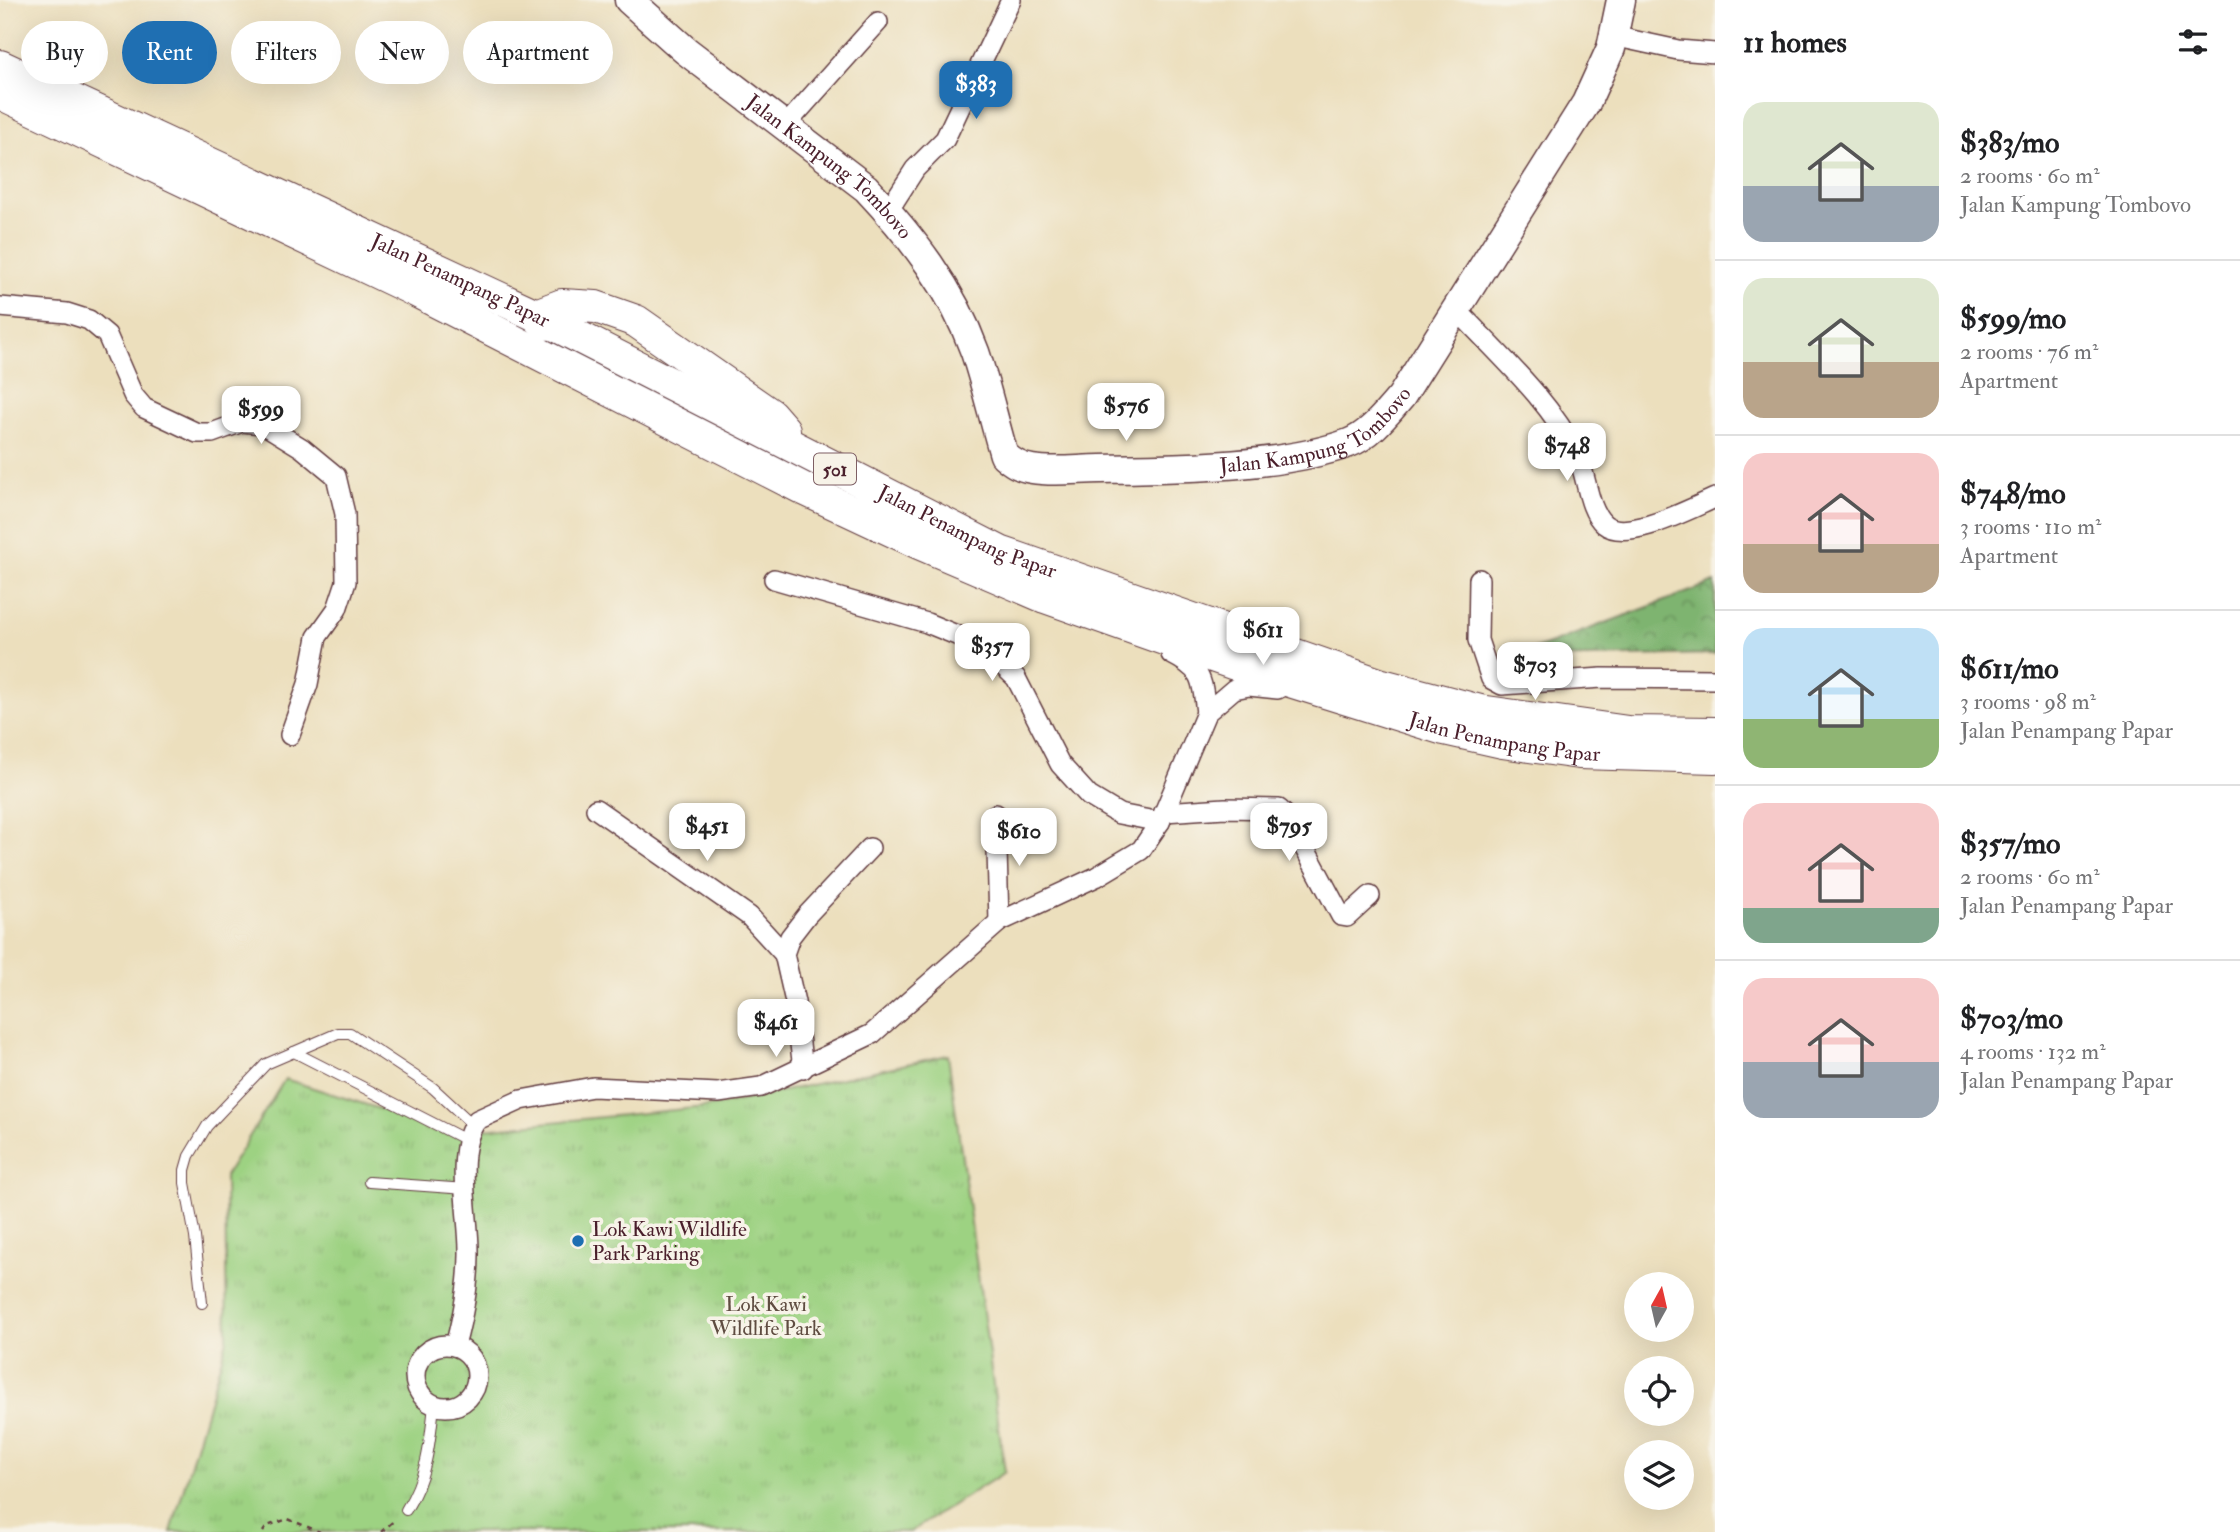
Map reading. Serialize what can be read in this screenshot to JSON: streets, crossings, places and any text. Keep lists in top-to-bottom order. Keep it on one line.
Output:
{"streets":{"main road":["Jalan Penampang Papar","501"],"street":["Jalan Kampung Tombovo"]},"parks":["Lok Kawi Wildlife Park"],"places":["Lok Kawi Wildlife Park Parking"],"north":"top","page":{"heading":"11 homes","chip":["Buy","Rent","Filters","New","Apartment"],"price":["$383","$576","$599","$748","$611","$357","$703","$451","$795","$610","$461"],"list":[{"name":"$383/mo","note":"2 rooms · 60 m² · Jalan Kampung Tombovo"},{"name":"$599/mo","note":"2 rooms · 76 m² · Apartment"},{"name":"$748/mo","note":"3 rooms · 110 m² · Apartment"},{"name":"$611/mo","note":"3 rooms · 98 m² · Jalan Penampang Papar"},{"name":"$357/mo","note":"2 rooms · 60 m² · Jalan Penampang Papar"},{"name":"$703/mo","note":"4 rooms · 132 m² · Jalan Penampang Papar"}]}}
